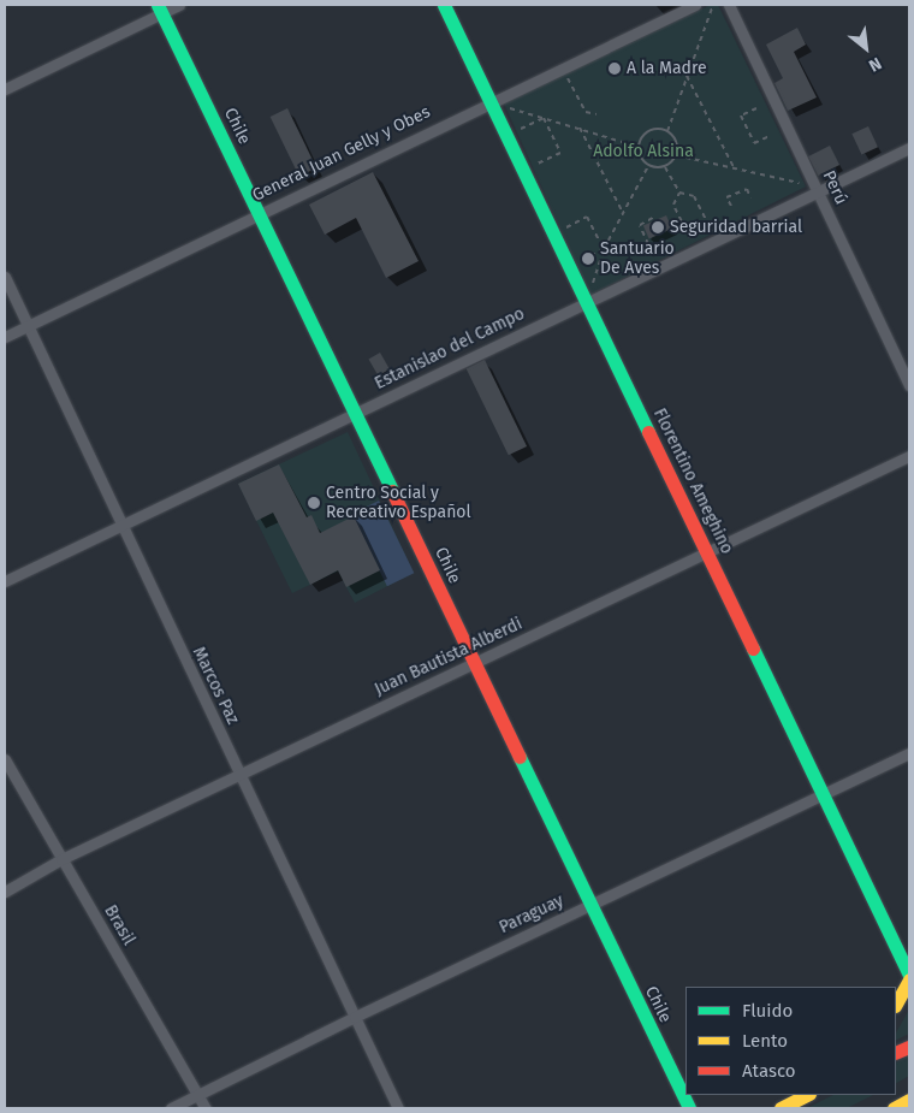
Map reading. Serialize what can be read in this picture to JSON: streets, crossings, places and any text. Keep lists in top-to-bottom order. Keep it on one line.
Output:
{"streets":{"main road":["Chile","Florentino Ameghino"],"street":["General Juan Gelly y Obes","Perú","Estanislao del Campo","Juan Bautista Alberdi","Marcos Paz","Paraguay","Brasil"]},"crossings":[["Chile","General Juan Gelly y Obes"],["Chile","Estanislao del Campo"],["Chile","Juan Bautista Alberdi"],["Chile","Paraguay"],["General Juan Gelly y Obes","Florentino Ameghino"],["General Juan Gelly y Obes","Marcos Paz"],["Perú","Estanislao del Campo"],["Estanislao del Campo","Florentino Ameghino"],["Estanislao del Campo","Marcos Paz"],["Florentino Ameghino","Juan Bautista Alberdi"],["Florentino Ameghino","Paraguay"],["Juan Bautista Alberdi","Marcos Paz"],["Juan Bautista Alberdi","Brasil"],["Marcos Paz","Paraguay"],["Paraguay","Brasil"]],"parks":["Adolfo Alsina"],"places":["A la Madre","Seguridad barrial","Santuario De Aves","Centro Social y Recreativo Español"],"legend":["Fluido","Lento","Atasco"],"north":"bottom right"}
